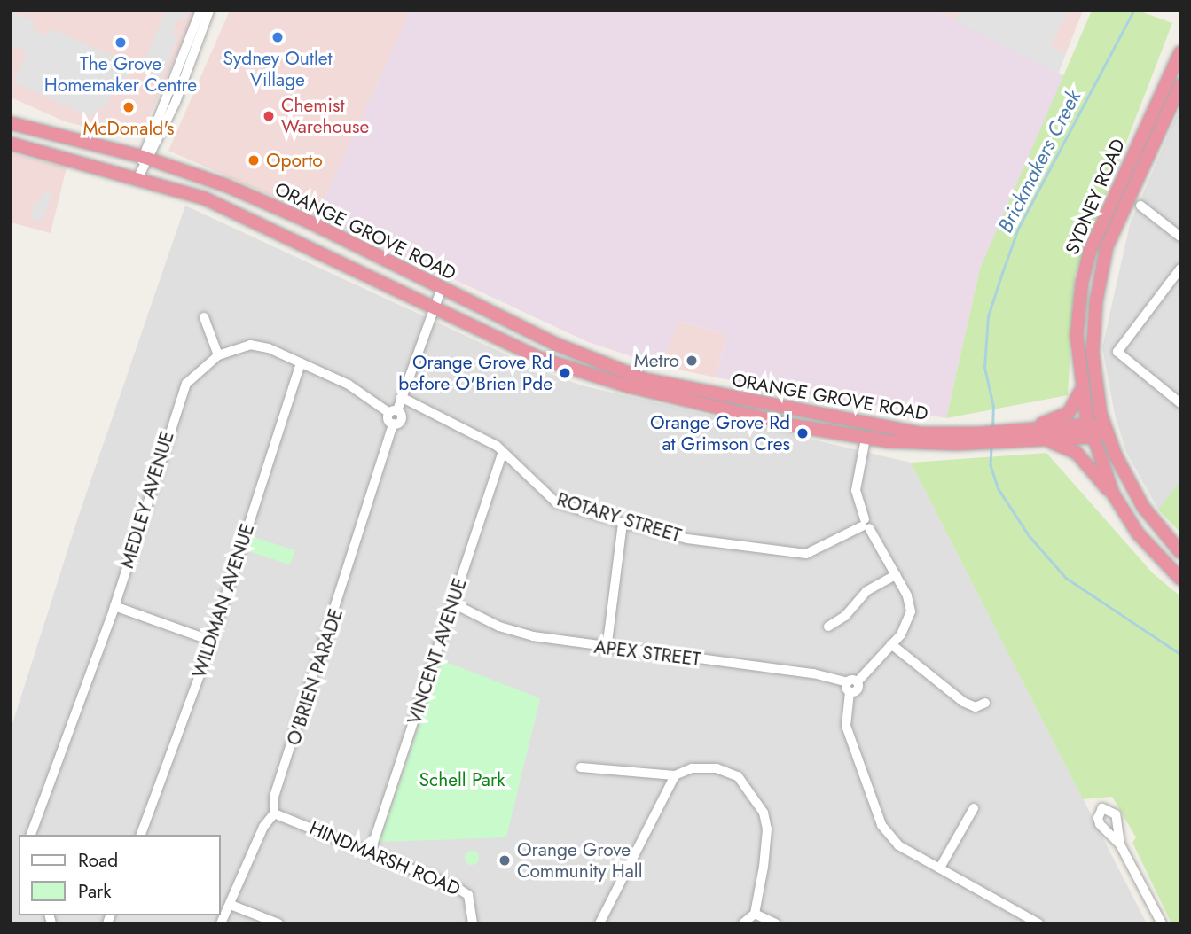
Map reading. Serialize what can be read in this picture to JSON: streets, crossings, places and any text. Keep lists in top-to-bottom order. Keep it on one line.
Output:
{"streets":{"highway":["SYDNEY ROAD","ORANGE GROVE ROAD"],"street":["MEDLEY AVENUE","ROTARY STREET","WILDMAN AVENUE","VINCENT AVENUE","APEX STREET","O'BRIEN PARADE","HINDMARSH ROAD"]},"crossings":[["SYDNEY ROAD","ORANGE GROVE ROAD"],["MEDLEY AVENUE","WILDMAN AVENUE"],["MEDLEY AVENUE","O'BRIEN PARADE"],["ROTARY STREET","VINCENT AVENUE"],["VINCENT AVENUE","APEX STREET"],["VINCENT AVENUE","HINDMARSH ROAD"],["O'BRIEN PARADE","HINDMARSH ROAD"]],"water":["Brickmakers Creek"],"parks":["Schell Park"],"places":["Sydney Outlet Village","The Grove Homemaker Centre","McDonald's","Chemist Warehouse","Oporto","Metro","Orange Grove Rd before O'Brien Pde","Orange Grove Rd at Grimson Cres","Orange Grove Community Hall"],"legend":["Road","Park"]}
